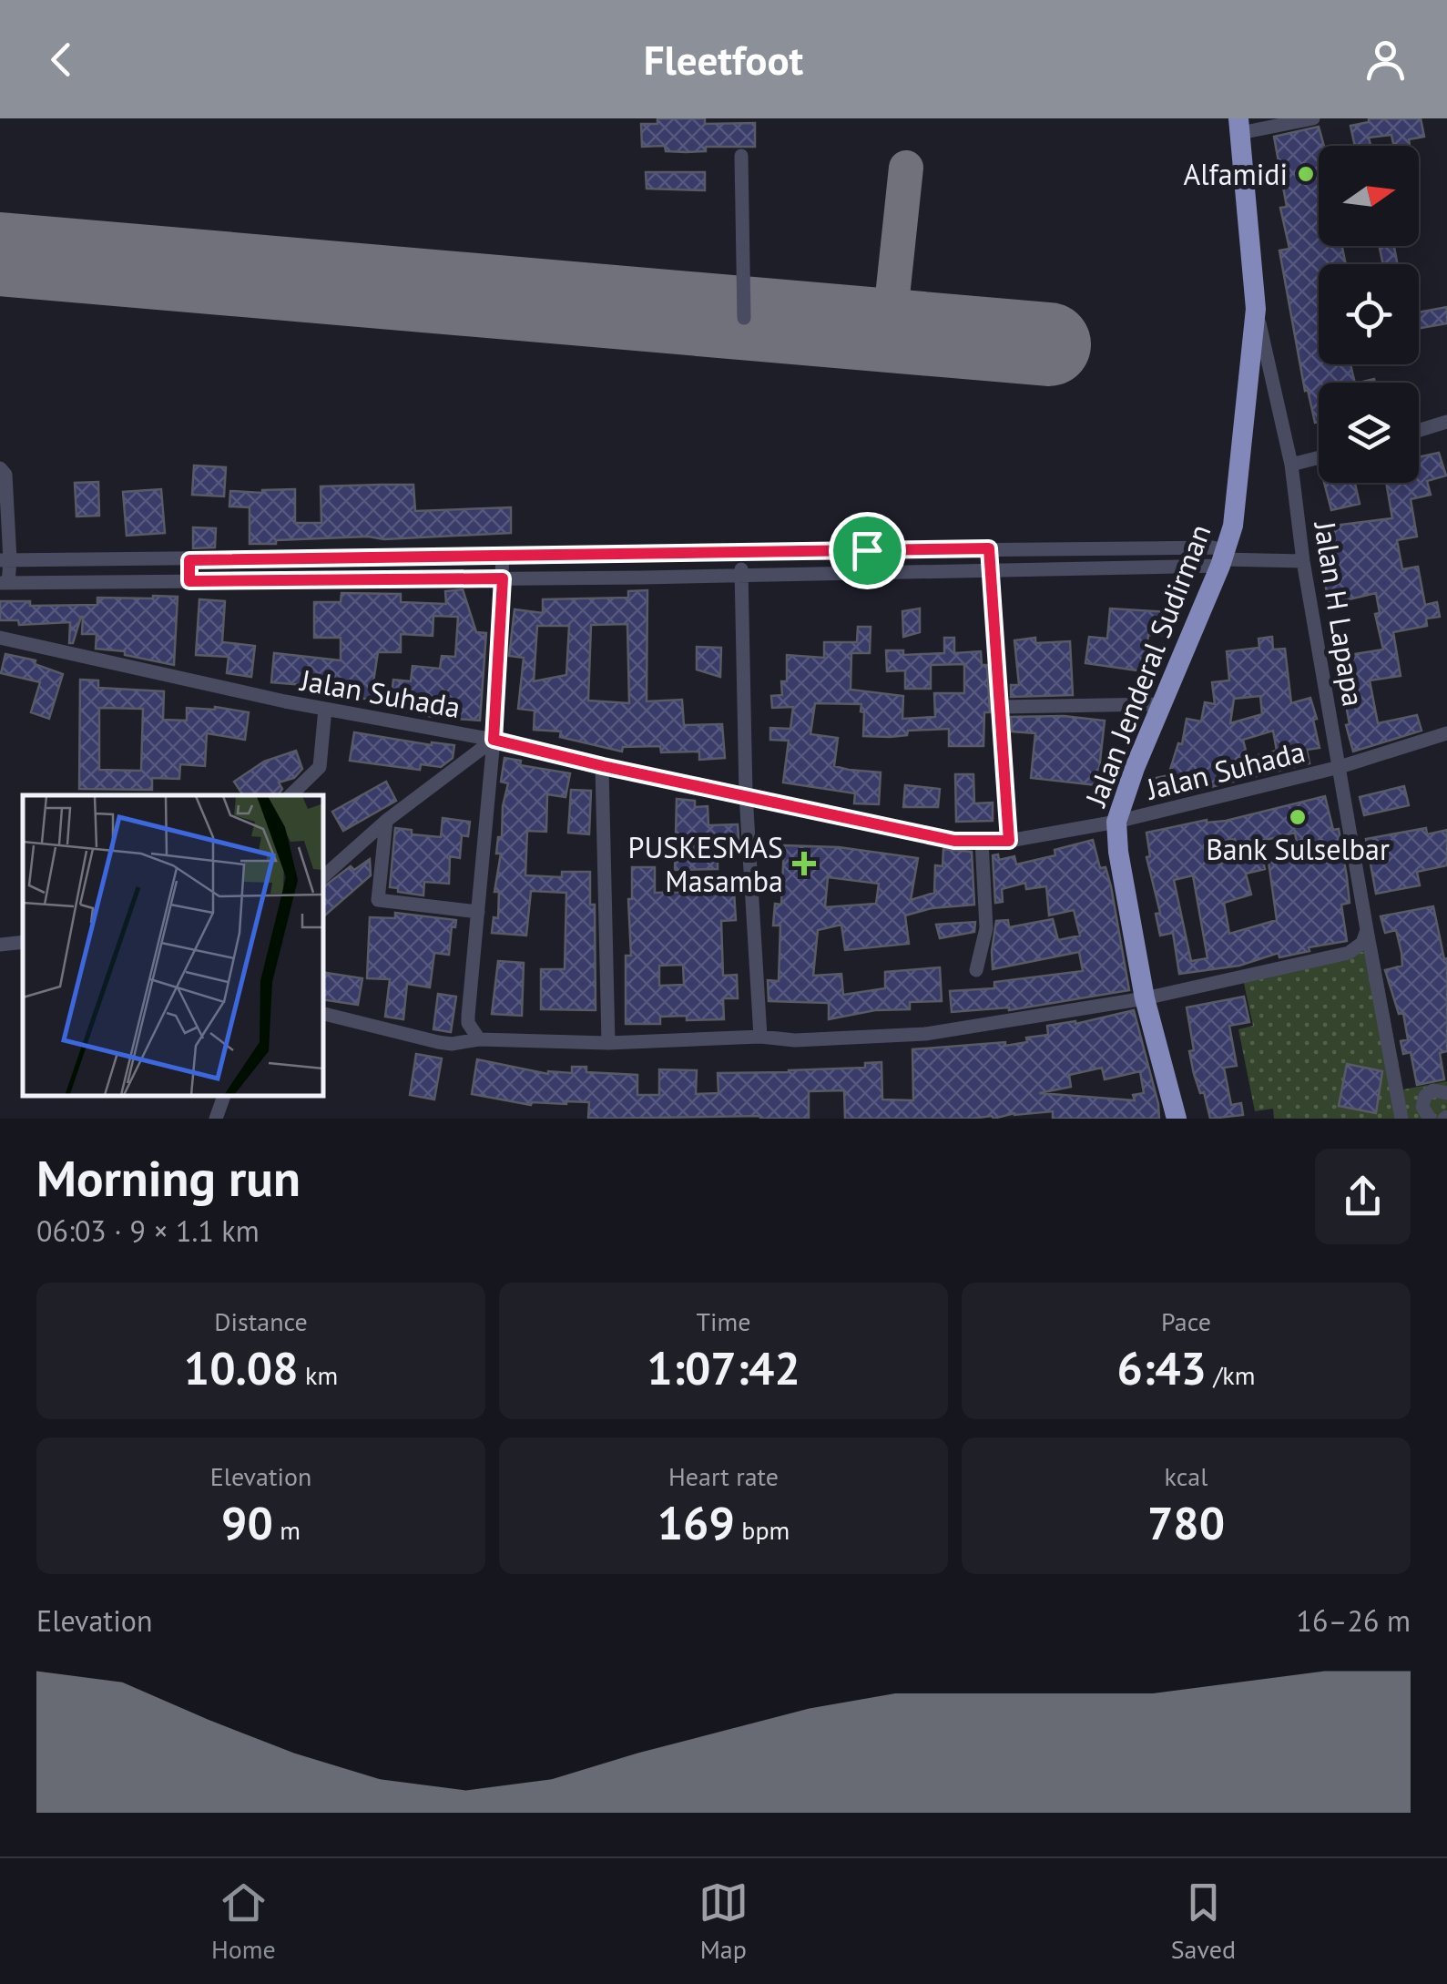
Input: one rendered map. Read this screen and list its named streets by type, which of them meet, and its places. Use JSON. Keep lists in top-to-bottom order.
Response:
{
  "streets": {
    "highway": ["Jalan Jenderal Sudirman"],
    "street": ["Jalan H Lapapa", "Jalan Suhada"]
  },
  "crossings": [
    ["Jalan H Lapapa", "Jalan Jenderal Sudirman"],
    ["Jalan H Lapapa", "Jalan Suhada"],
    ["Jalan Jenderal Sudirman", "Jalan Suhada"]
  ],
  "places": {
    "other": ["Alfamidi", "Bank Sulselbar"],
    "health": ["PUSKESMAS Masamba"]
  },
  "north": "right",
  "page": {
    "header": "Fleetfoot",
    "heading": ["Morning run", "06:03 · 9 × 1.1 km"],
    "stats": [
      ["Distance", "10.08 km"],
      ["Time", "1:07:42"],
      ["Pace", "6:43 /km"],
      ["Elevation", "90 m"],
      ["Heart rate", "169 bpm"],
      ["kcal", "780"]
    ],
    "chart": ["Elevation", "16–26 m"],
    "tabs": ["Home", "Map", "Saved"]
  }
}
